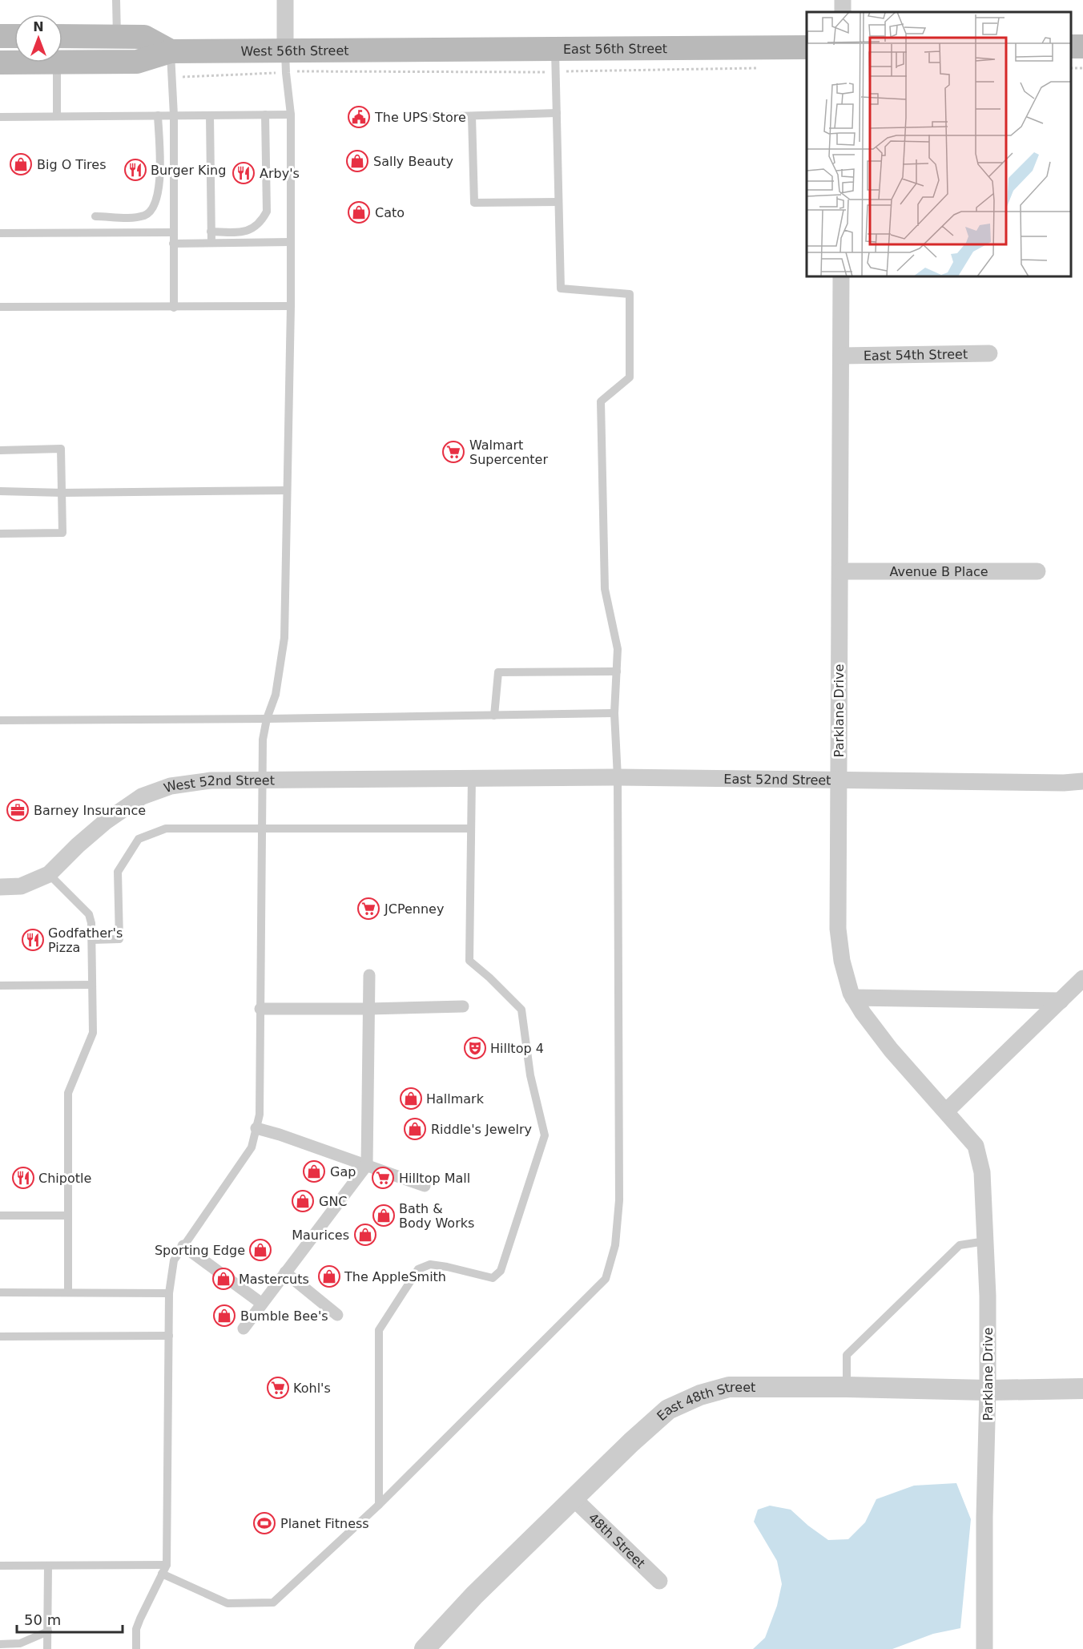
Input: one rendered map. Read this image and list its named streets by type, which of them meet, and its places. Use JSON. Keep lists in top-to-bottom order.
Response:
{
  "streets": {
    "main road": ["East 56th Street", "West 56th Street"],
    "street": [
      "East 54th Street",
      "Avenue B Place",
      "Parklane Drive",
      "East 52nd Street",
      "West 52nd Street",
      "East 48th Street",
      "48th Street"
    ]
  },
  "crossings": [
    ["East 56th Street", "West 56th Street"],
    ["East 54th Street", "Parklane Drive"],
    ["Avenue B Place", "Parklane Drive"],
    ["Parklane Drive", "East 52nd Street"],
    ["Parklane Drive", "East 48th Street"],
    ["East 52nd Street", "West 52nd Street"],
    ["East 48th Street", "48th Street"]
  ],
  "places": {
    "public building": ["The UPS Store"],
    "shop": [
      "Sally Beauty",
      "Big O Tires",
      "Cato",
      "Hallmark",
      "Riddle's Jewelry",
      "Gap",
      "GNC",
      "Bath & Body Works",
      "Maurices",
      "Sporting Edge",
      "The AppleSmith",
      "Mastercuts",
      "Bumble Bee's"
    ],
    "restaurant": [
      "Burger King",
      "Arby's",
      "Godfather's Pizza",
      "Chipotle"
    ],
    "supermarket": [
      "Walmart Supercenter",
      "JCPenney",
      "Hilltop Mall",
      "Kohl's"
    ],
    "office": ["Barney Insurance"],
    "theatre": ["Hilltop 4"],
    "sports": ["Planet Fitness"]
  },
  "scale_bar": "50 m",
  "north": "top"
}
